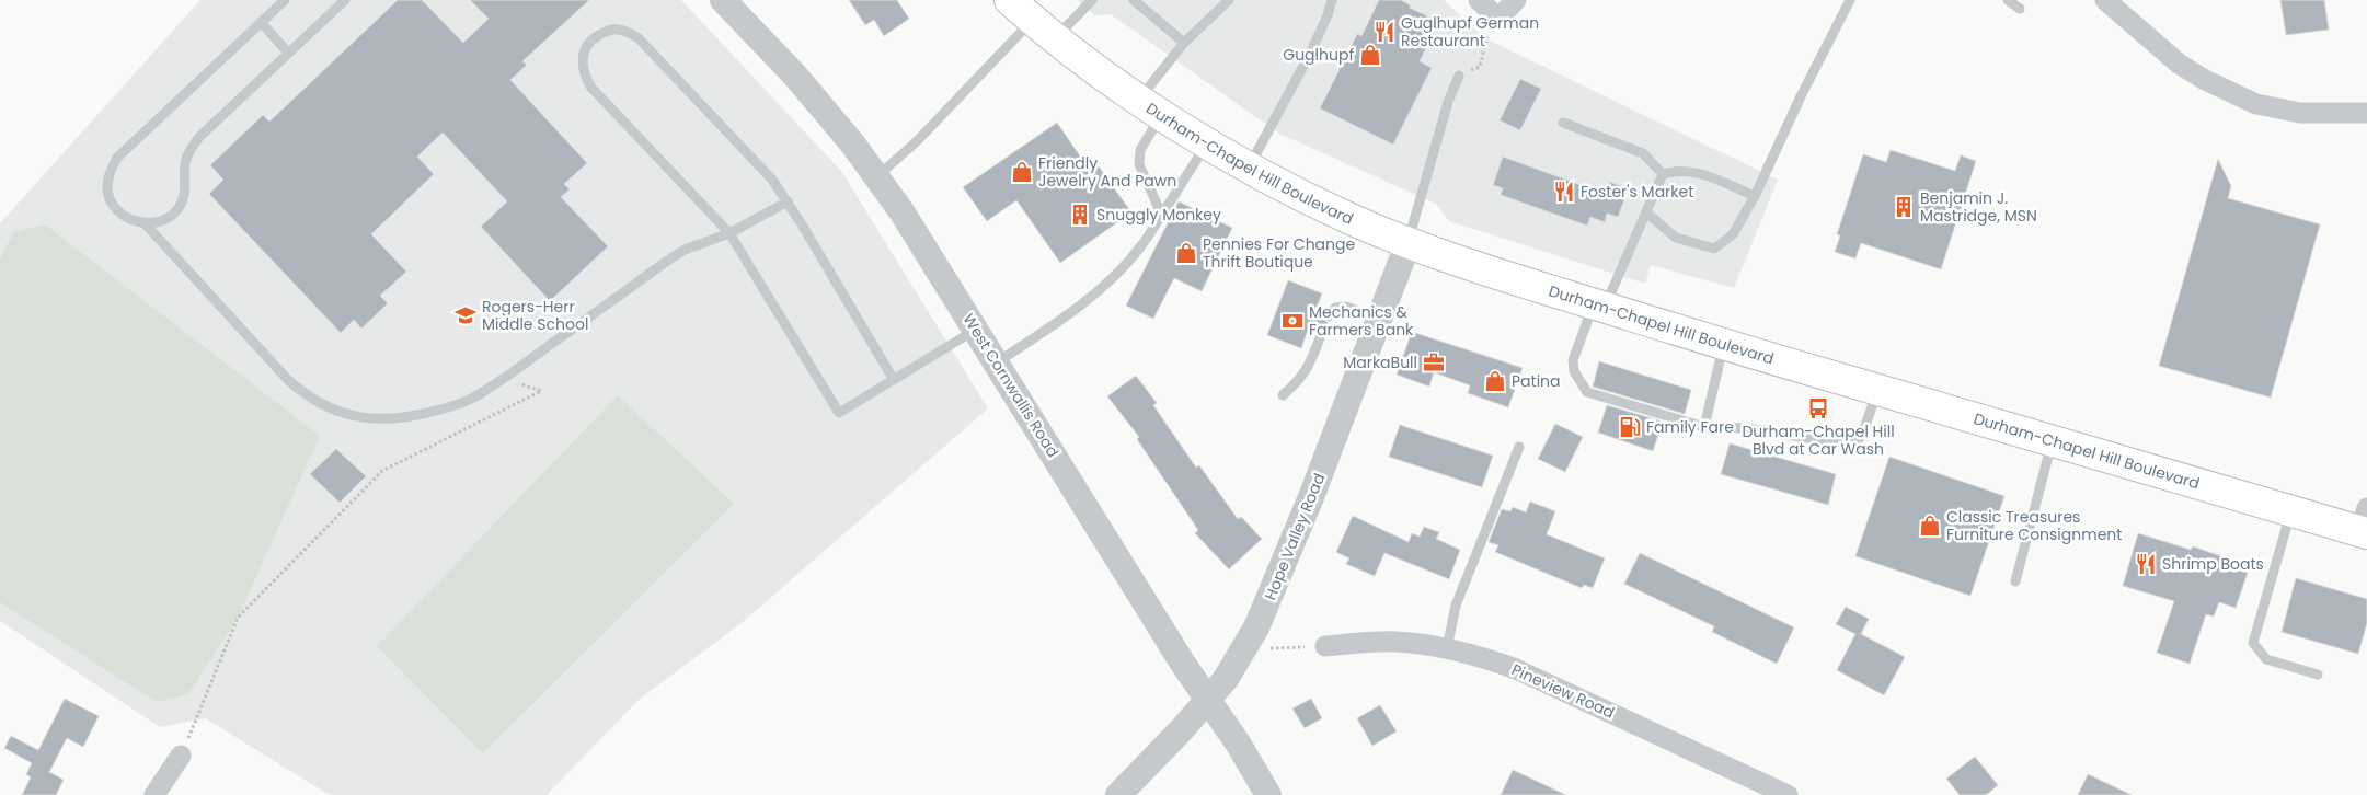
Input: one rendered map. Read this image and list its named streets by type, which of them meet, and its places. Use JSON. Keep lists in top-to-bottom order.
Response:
{
  "streets": {
    "main road": ["Durham-Chapel Hill Boulevard"],
    "street": ["West Cornwallis Road", "Hope Valley Road", "Pineview Road"]
  },
  "crossings": [
    ["Durham-Chapel Hill Boulevard", "Hope Valley Road"],
    ["West Cornwallis Road", "Hope Valley Road"]
  ],
  "places": {
    "restaurant": ["Guglhupf German Restaurant", "Foster's Market", "Shrimp Boats"],
    "shop": [
      "Guglhupf",
      "Friendly Jewelry And Pawn",
      "Pennies For Change Thrift Boutique",
      "Patina",
      "Classic Treasures Furniture Consignment"
    ],
    "building": ["Benjamin J. Mastridge, MSN", "Snuggly Monkey"],
    "school or university": ["Rogers-Herr Middle School"],
    "bank": ["Mechanics & Farmers Bank"],
    "office": ["MarkaBull"],
    "bus stop": ["Durham-Chapel Hill Blvd at Car Wash"],
    "fuel station": ["Family Fare"]
  }
}
